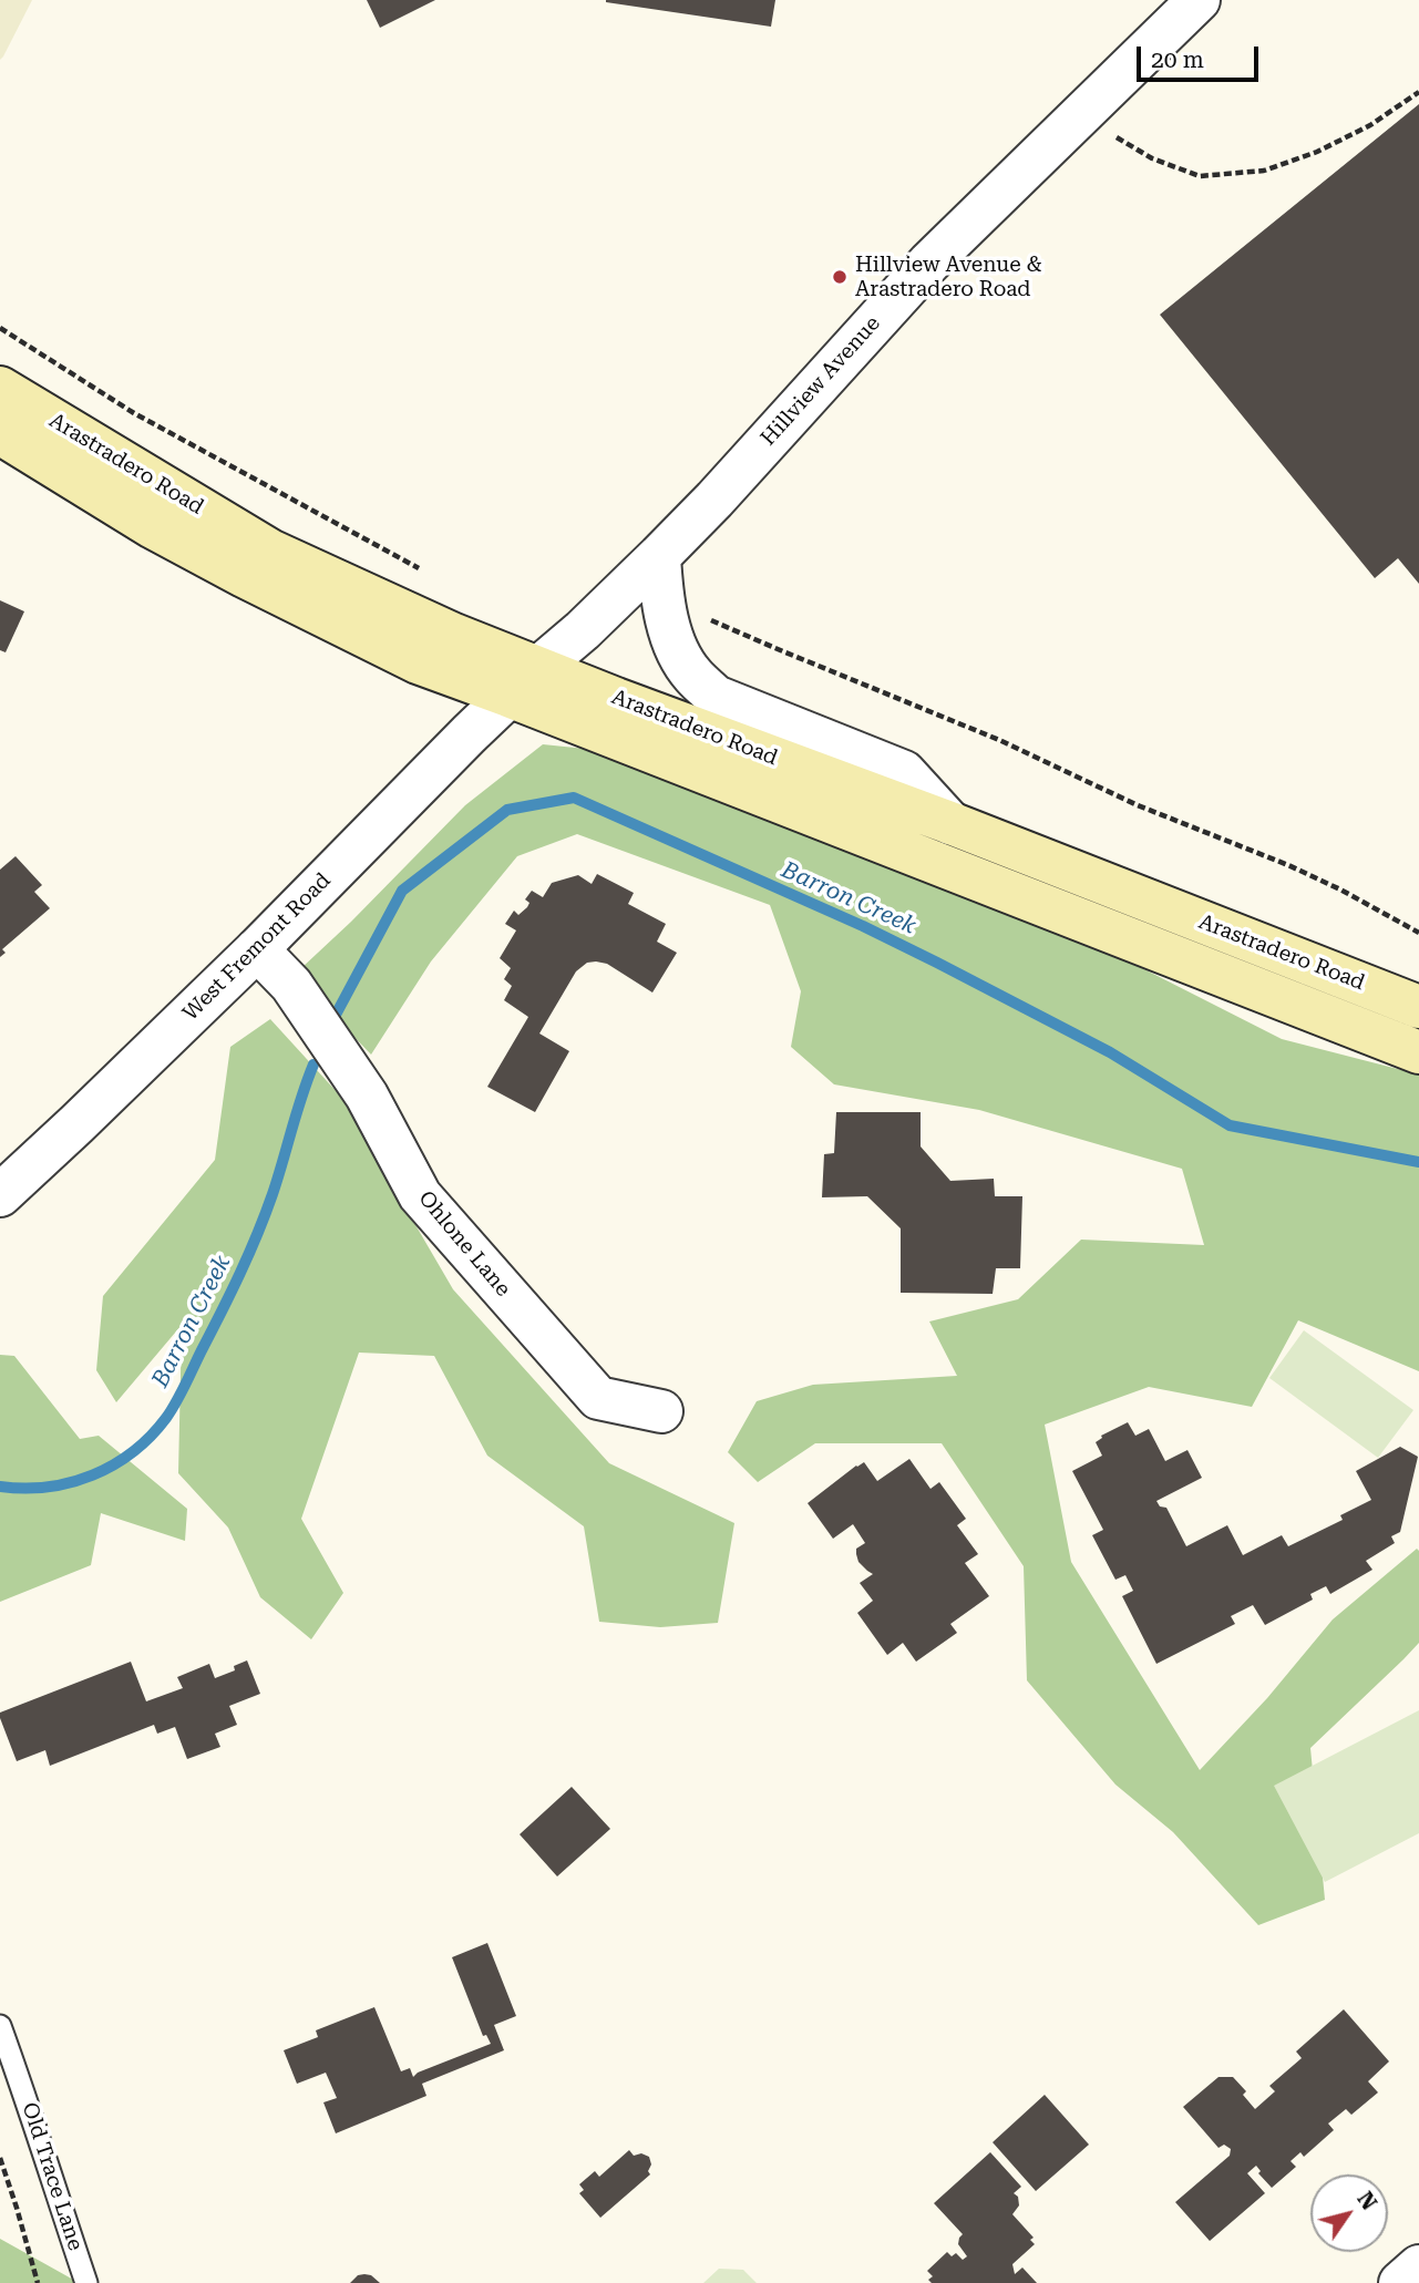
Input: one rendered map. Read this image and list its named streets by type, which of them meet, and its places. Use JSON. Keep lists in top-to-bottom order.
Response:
{
  "streets": {
    "main road": ["Arastradero Road"],
    "street": ["Hillview Avenue", "West Fremont Road", "Ohlone Lane"],
    "lane": ["Old Trace Lane"]
  },
  "crossings": [
    ["Hillview Avenue", "Arastradero Road"],
    ["Hillview Avenue", "West Fremont Road"],
    ["Arastradero Road", "West Fremont Road"],
    ["West Fremont Road", "Ohlone Lane"]
  ],
  "water": ["Barron Creek"],
  "places": ["Hillview Avenue & Arastradero Road"],
  "scale_bar": "20 m",
  "north": "top right"
}
